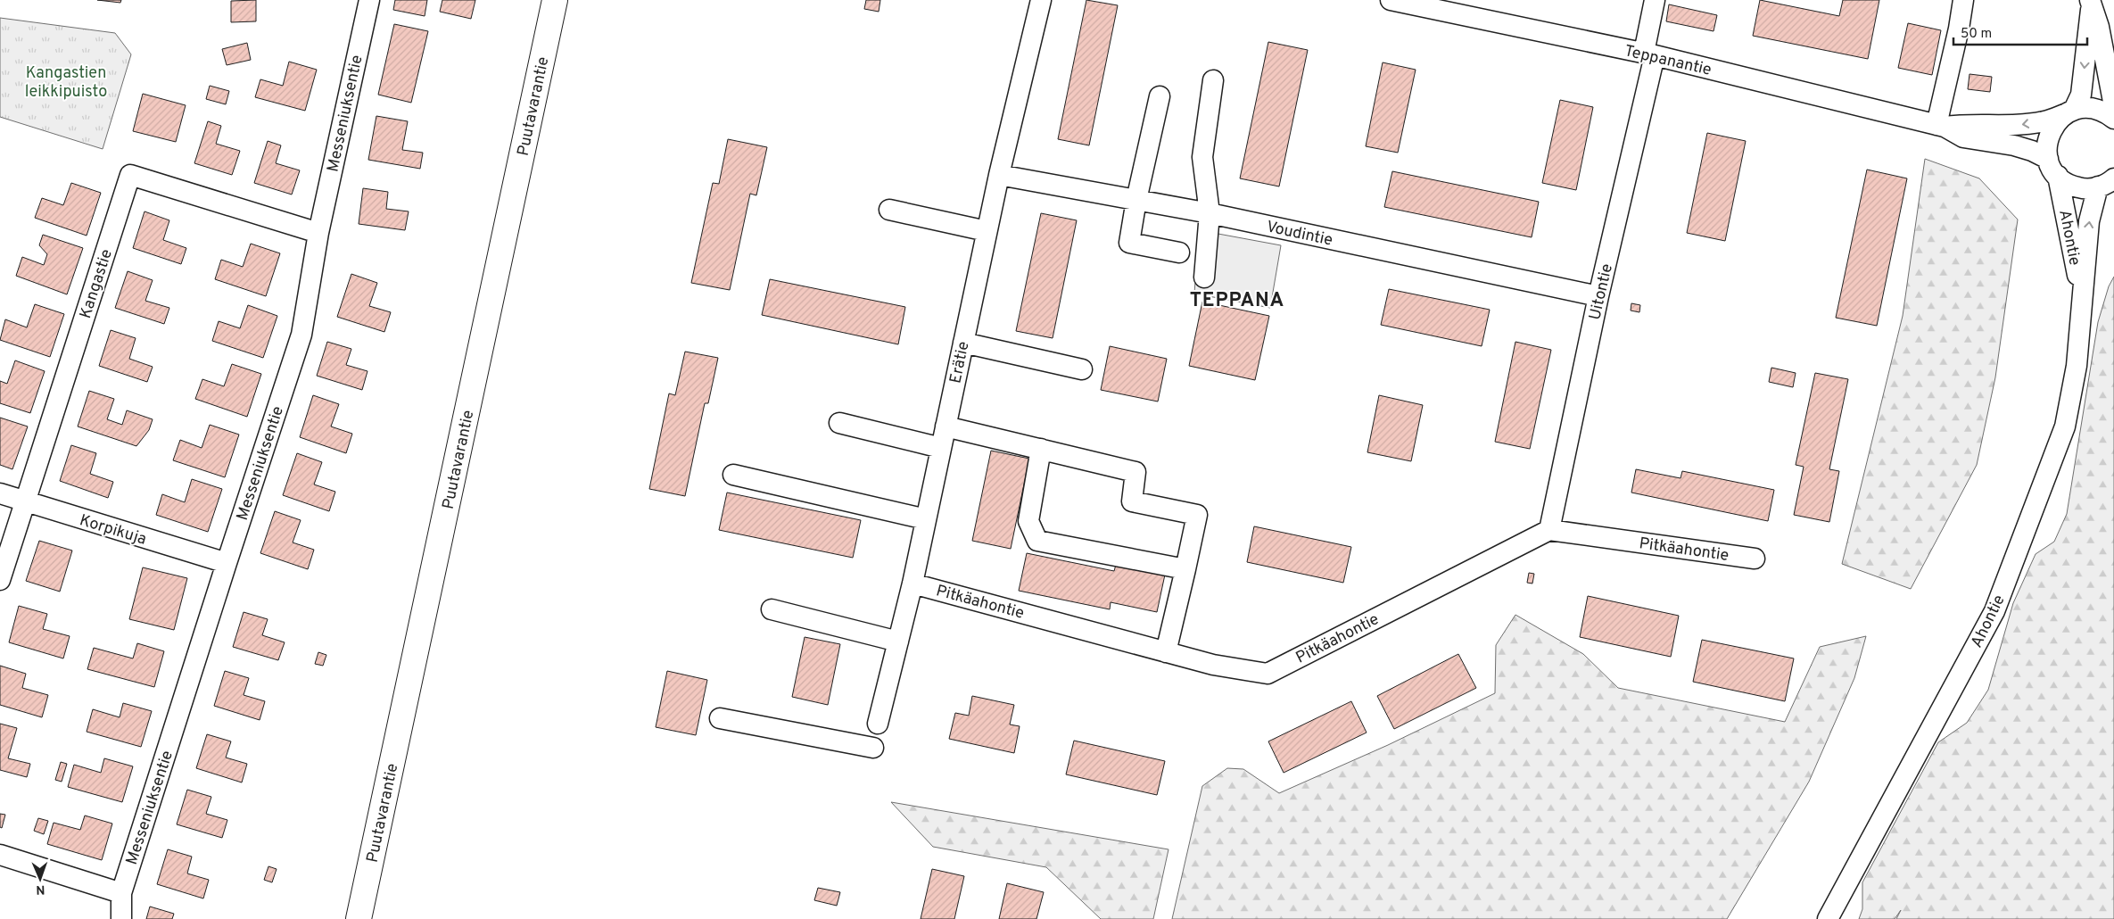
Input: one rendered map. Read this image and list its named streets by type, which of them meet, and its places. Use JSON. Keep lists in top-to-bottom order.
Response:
{
  "streets": {
    "main road": ["Puutavarantie"],
    "street": [
      "Teppanantie",
      "Messeniuksentie",
      "Voudintie",
      "Ahontie",
      "Kangastie",
      "Uitontie",
      "Erätie",
      "Korpikuja",
      "Pitkäahontie"
    ]
  },
  "crossings": [
    ["Teppanantie", "Uitontie"],
    ["Messeniuksentie", "Kangastie"],
    ["Messeniuksentie", "Korpikuja"],
    ["Voudintie", "Uitontie"],
    ["Voudintie", "Erätie"],
    ["Kangastie", "Korpikuja"],
    ["Uitontie", "Pitkäahontie"],
    ["Erätie", "Pitkäahontie"]
  ],
  "districts": ["TEPPANA"],
  "parks": ["Kangastien leikkipuisto"],
  "scale_bar": "50 m",
  "north": "bottom"
}
